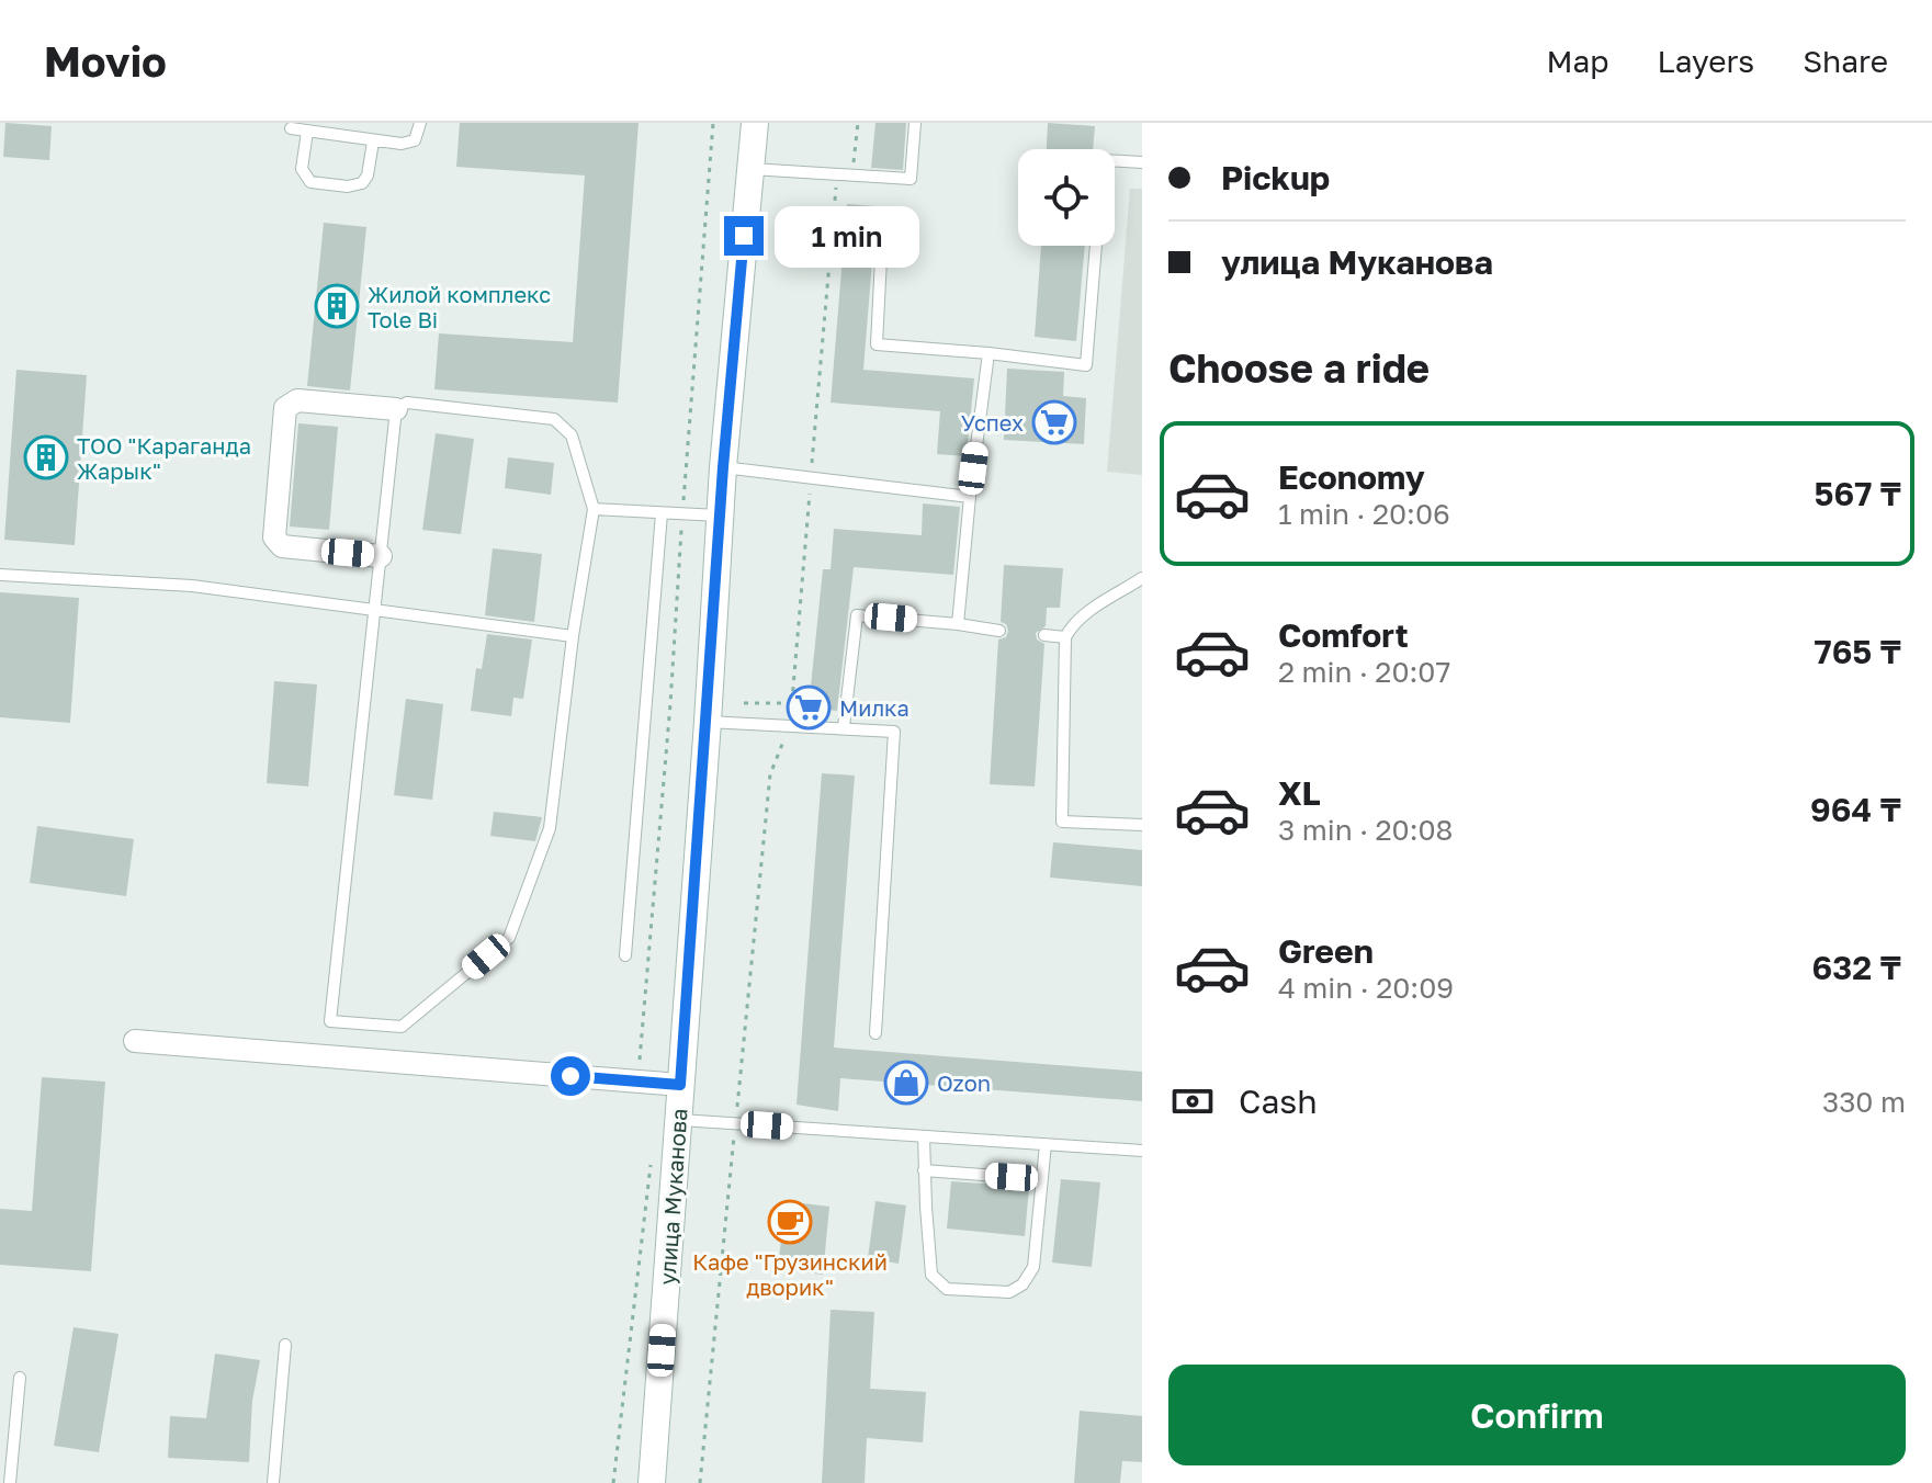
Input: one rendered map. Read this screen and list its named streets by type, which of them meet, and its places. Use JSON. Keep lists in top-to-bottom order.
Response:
{
  "streets": {
    "main road": ["улица Муканова"]
  },
  "places": {
    "building": ["Жилой комплекс Tole Bi", "ТОО \"Караганда Жарык\""],
    "supermarket": ["Успех", "Милка"],
    "shop": ["Ozon"],
    "cafe": ["Кафе \"Грузинский дворик\""]
  },
  "page": {
    "header": "Movio",
    "nav": ["Map", "Layers", "Share"],
    "banner": ["Pickup", "улица Муканова"],
    "bubble": "1 min",
    "heading": "Choose a ride",
    "list": [
      {
        "name": "Economy",
        "note": "1 min · 20:06",
        "value": "567 ₸"
      },
      {
        "name": "Comfort",
        "note": "2 min · 20:07",
        "value": "765 ₸"
      },
      {
        "name": "XL",
        "note": "3 min · 20:08",
        "value": "964 ₸"
      },
      {
        "name": "Green",
        "note": "4 min · 20:09",
        "value": "632 ₸"
      }
    ],
    "pay": ["Cash", "330 m"],
    "buttons": "Confirm"
  }
}
